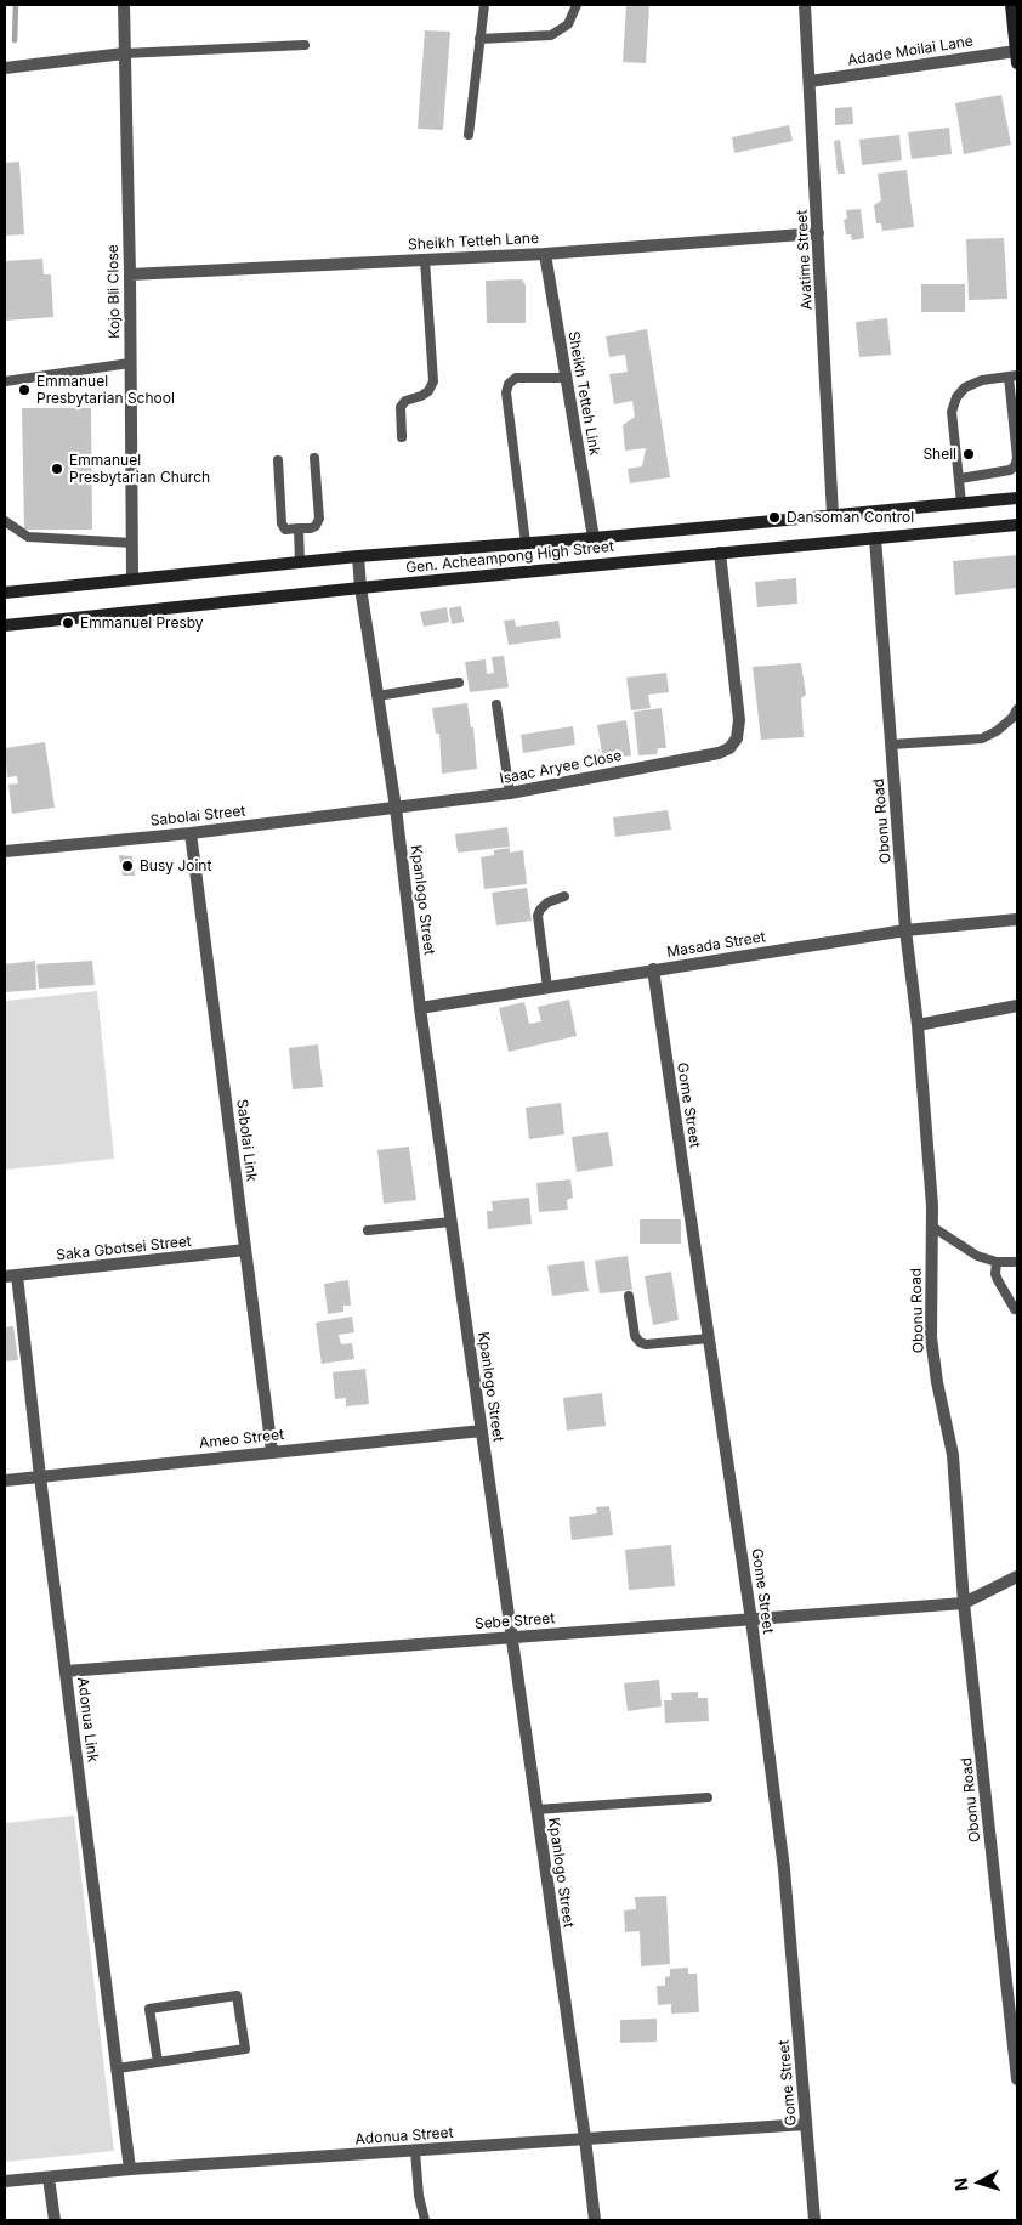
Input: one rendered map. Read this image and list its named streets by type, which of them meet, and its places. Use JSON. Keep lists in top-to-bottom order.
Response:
{
  "streets": {
    "main road": ["Gen. Acheampong High Street"],
    "street": [
      "Adade Moilai Lane",
      "Sheikh Tetteh Lane",
      "Avatime Street",
      "Kojo Bli Close",
      "Sheikh Tetteh Link",
      "Isaac Aryee Close",
      "Sabolai Street",
      "Obonu Road",
      "Kpanlogo Street",
      "Masada Street",
      "Gome Street",
      "Sabolai Link",
      "Saka Gbotsei Street",
      "Ameo Street",
      "Sebe Street",
      "Adonua Link",
      "Adonua Street"
    ]
  },
  "crossings": [
    ["Adade Moilai Lane", "Avatime Street"],
    ["Sheikh Tetteh Lane", "Avatime Street"],
    ["Sheikh Tetteh Lane", "Kojo Bli Close"],
    ["Sheikh Tetteh Lane", "Sheikh Tetteh Link"],
    ["Avatime Street", "Gen. Acheampong High Street"],
    ["Kojo Bli Close", "Gen. Acheampong High Street"],
    ["Sheikh Tetteh Link", "Gen. Acheampong High Street"],
    ["Gen. Acheampong High Street", "Isaac Aryee Close"],
    ["Gen. Acheampong High Street", "Obonu Road"],
    ["Gen. Acheampong High Street", "Kpanlogo Street"],
    ["Isaac Aryee Close", "Sabolai Street"],
    ["Isaac Aryee Close", "Kpanlogo Street"],
    ["Sabolai Street", "Kpanlogo Street"],
    ["Sabolai Street", "Sabolai Link"],
    ["Obonu Road", "Masada Street"],
    ["Obonu Road", "Sebe Street"],
    ["Kpanlogo Street", "Masada Street"],
    ["Kpanlogo Street", "Ameo Street"],
    ["Kpanlogo Street", "Sebe Street"],
    ["Kpanlogo Street", "Adonua Street"],
    ["Masada Street", "Gome Street"],
    ["Gome Street", "Sebe Street"],
    ["Gome Street", "Adonua Street"],
    ["Sabolai Link", "Saka Gbotsei Street"],
    ["Sabolai Link", "Ameo Street"],
    ["Saka Gbotsei Street", "Adonua Link"],
    ["Ameo Street", "Adonua Link"],
    ["Sebe Street", "Adonua Link"],
    ["Adonua Link", "Adonua Street"]
  ],
  "places": [
    "Emmanuel Presbytarian School",
    "Shell",
    "Emmanuel Presbytarian Church",
    "Dansoman Control",
    "Emmanuel Presby",
    "Busy Joint"
  ],
  "north": "left"
}
